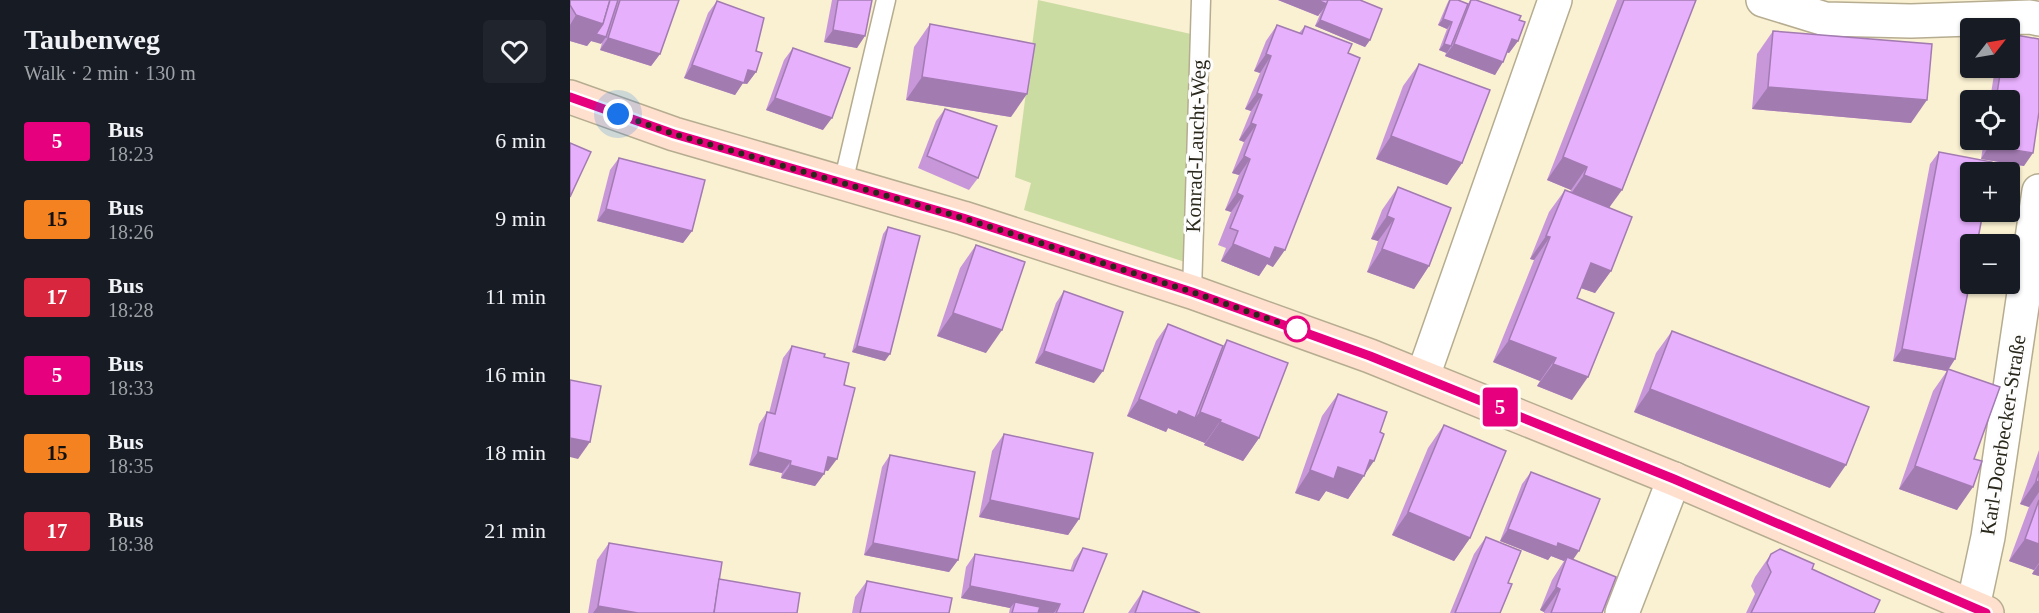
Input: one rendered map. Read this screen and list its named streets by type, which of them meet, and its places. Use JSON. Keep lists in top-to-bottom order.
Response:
{
  "streets": {
    "street": ["Karl-Doerbecker-Straße"],
    "lane": ["Konrad-Laucht-Weg"]
  },
  "lines": ["bus line 5"],
  "north": "top right",
  "page": {
    "heading": ["Taubenweg", "Walk · 2 min · 130 m"],
    "on_map": "5",
    "map_buttons": ["+", "−"],
    "list": [
      {
        "mark": "5",
        "name": "Bus",
        "note": "18:23",
        "value": "6 min"
      },
      {
        "mark": "15",
        "name": "Bus",
        "note": "18:26",
        "value": "9 min"
      },
      {
        "mark": "17",
        "name": "Bus",
        "note": "18:28",
        "value": "11 min"
      },
      {
        "mark": "5",
        "name": "Bus",
        "note": "18:33",
        "value": "16 min"
      },
      {
        "mark": "15",
        "name": "Bus",
        "note": "18:35",
        "value": "18 min"
      },
      {
        "mark": "17",
        "name": "Bus",
        "note": "18:38",
        "value": "21 min"
      }
    ]
  }
}
